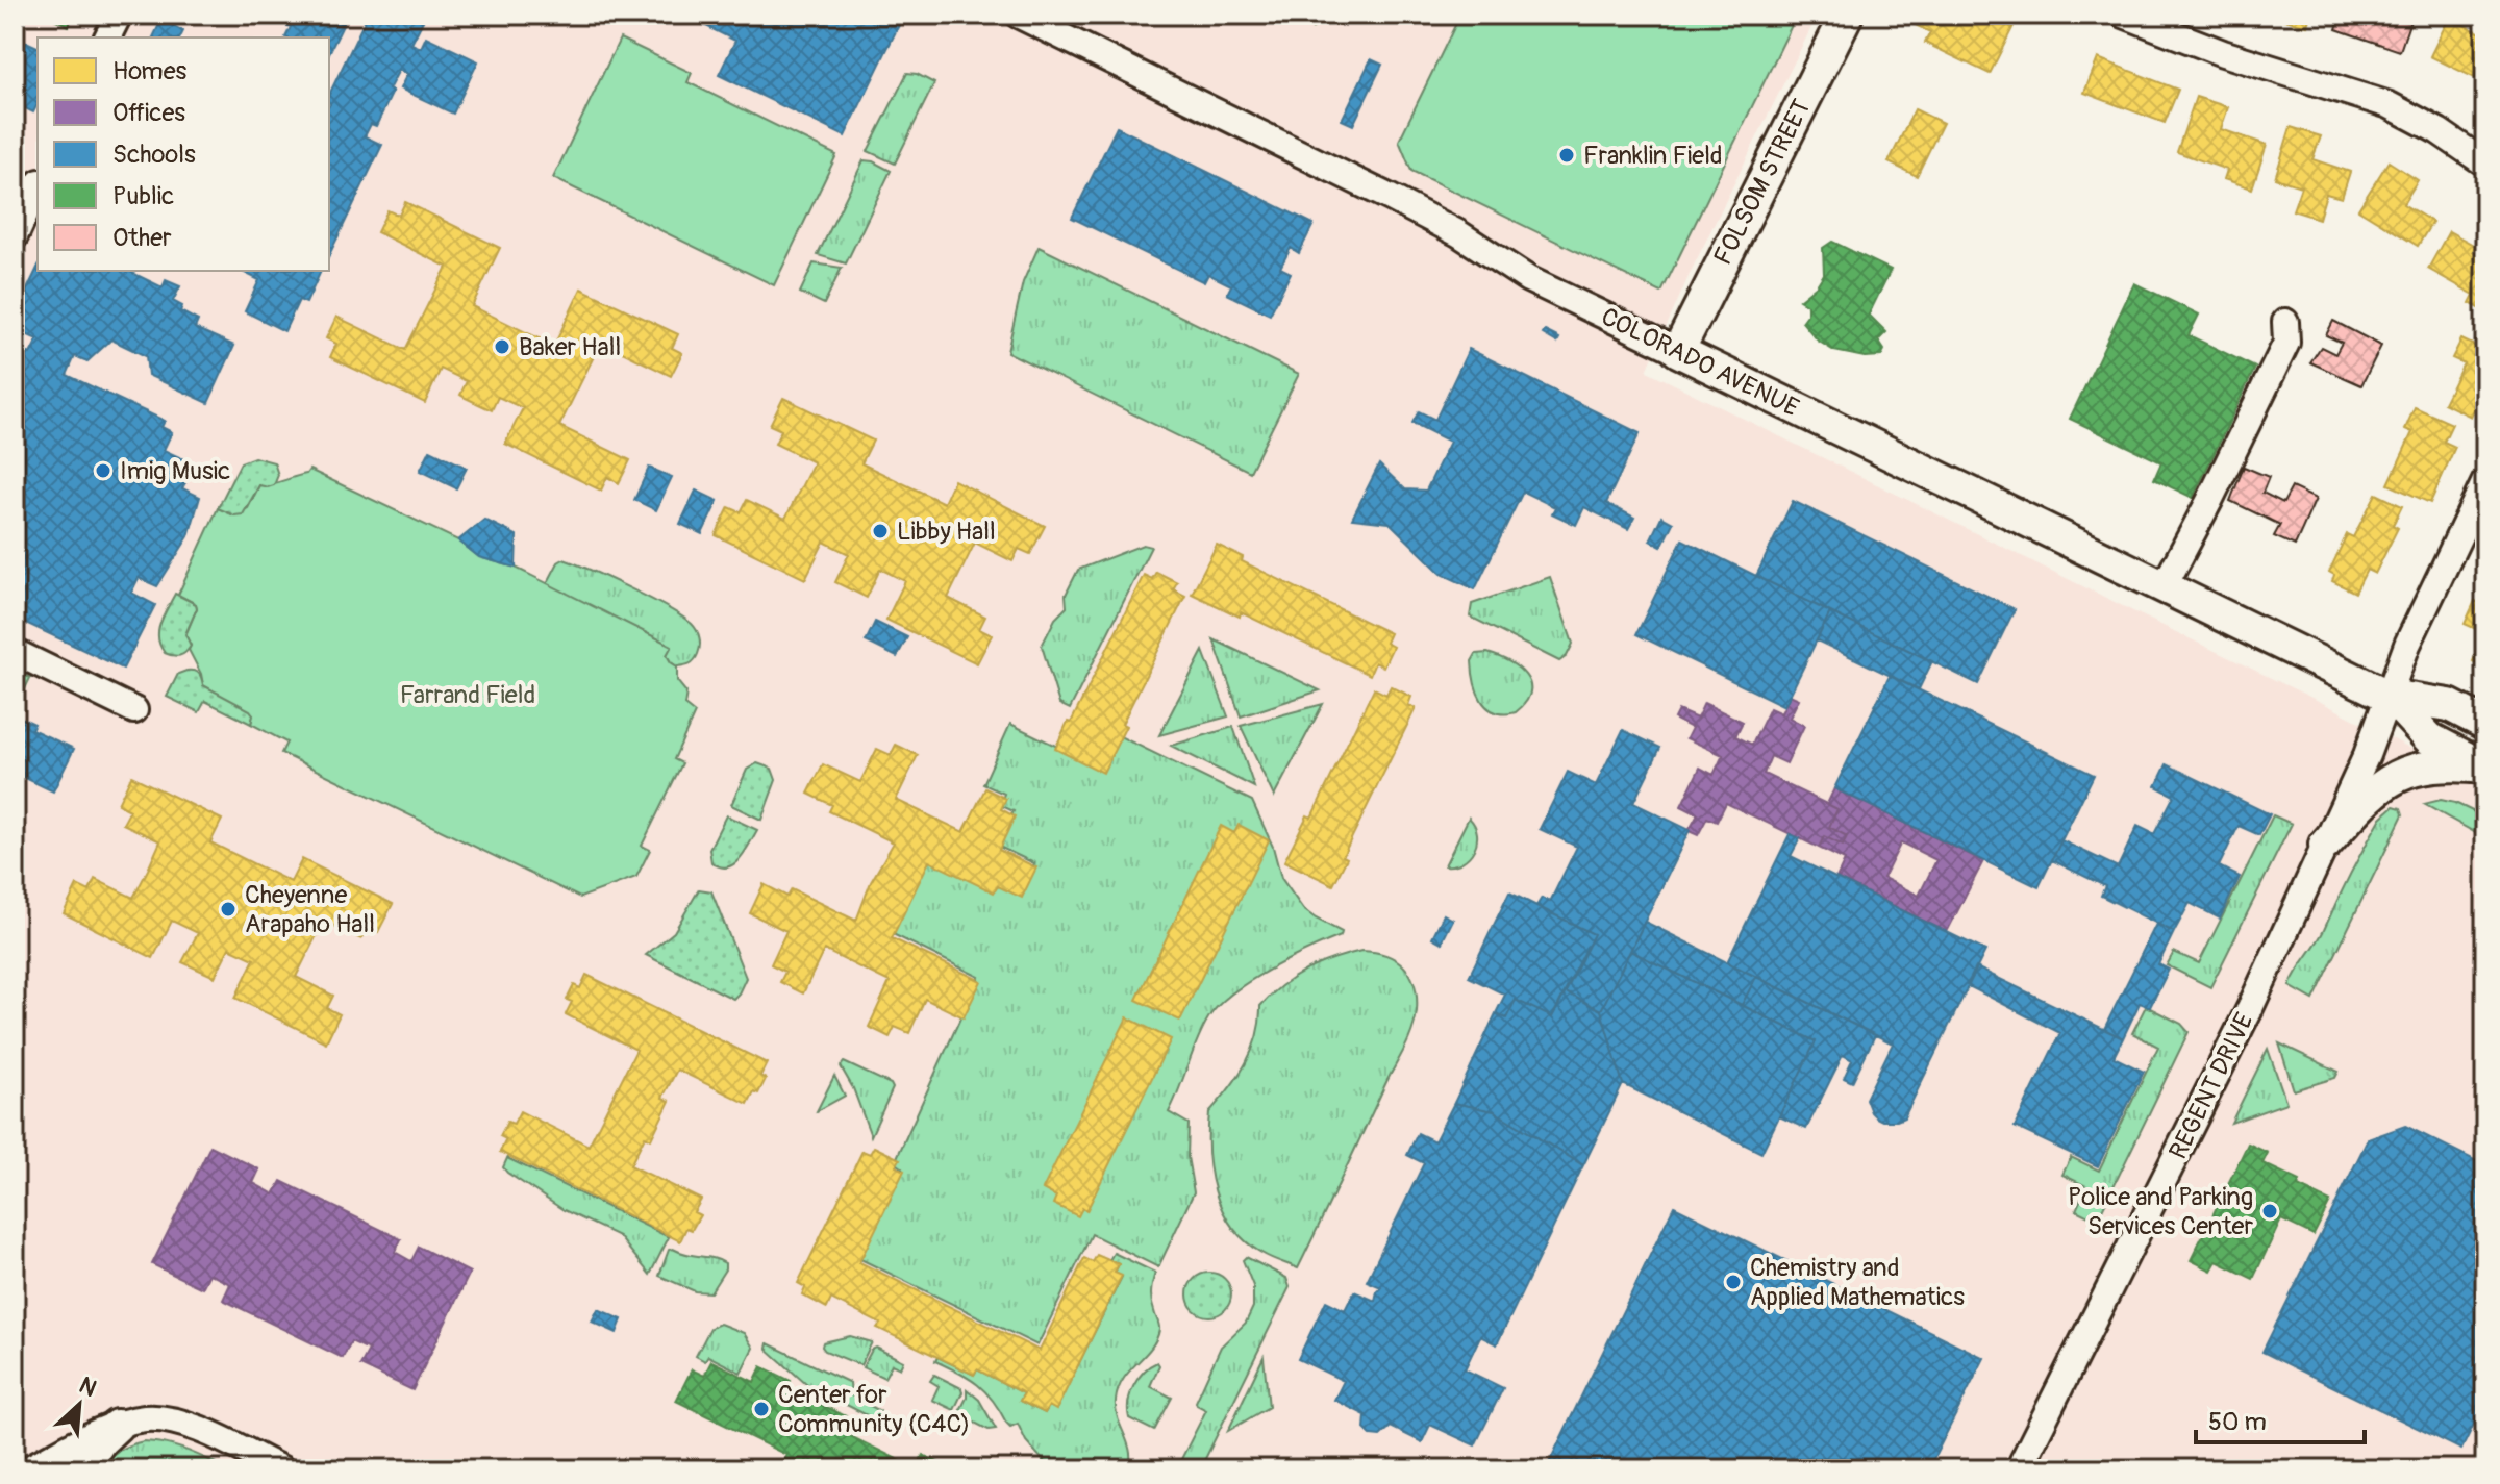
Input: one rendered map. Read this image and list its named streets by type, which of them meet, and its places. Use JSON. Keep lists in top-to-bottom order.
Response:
{
  "streets": {
    "main road": ["FOLSOM STREET", "COLORADO AVENUE"],
    "street": ["REGENT DRIVE"]
  },
  "crossings": [
    ["FOLSOM STREET", "COLORADO AVENUE"],
    ["COLORADO AVENUE", "REGENT DRIVE"]
  ],
  "parks": ["Farrand Field"],
  "places": [
    "Franklin Field",
    "Baker Hall",
    "Imig Music",
    "Libby Hall",
    "Cheyenne Arapaho Hall",
    "Police and Parking Services Center",
    "Chemistry and Applied Mathematics",
    "Center for Community (C4C)"
  ],
  "legend": [
    "Homes",
    "Offices",
    "Schools",
    "Public",
    "Other"
  ],
  "scale_bar": "50 m",
  "north": "top right"
}
